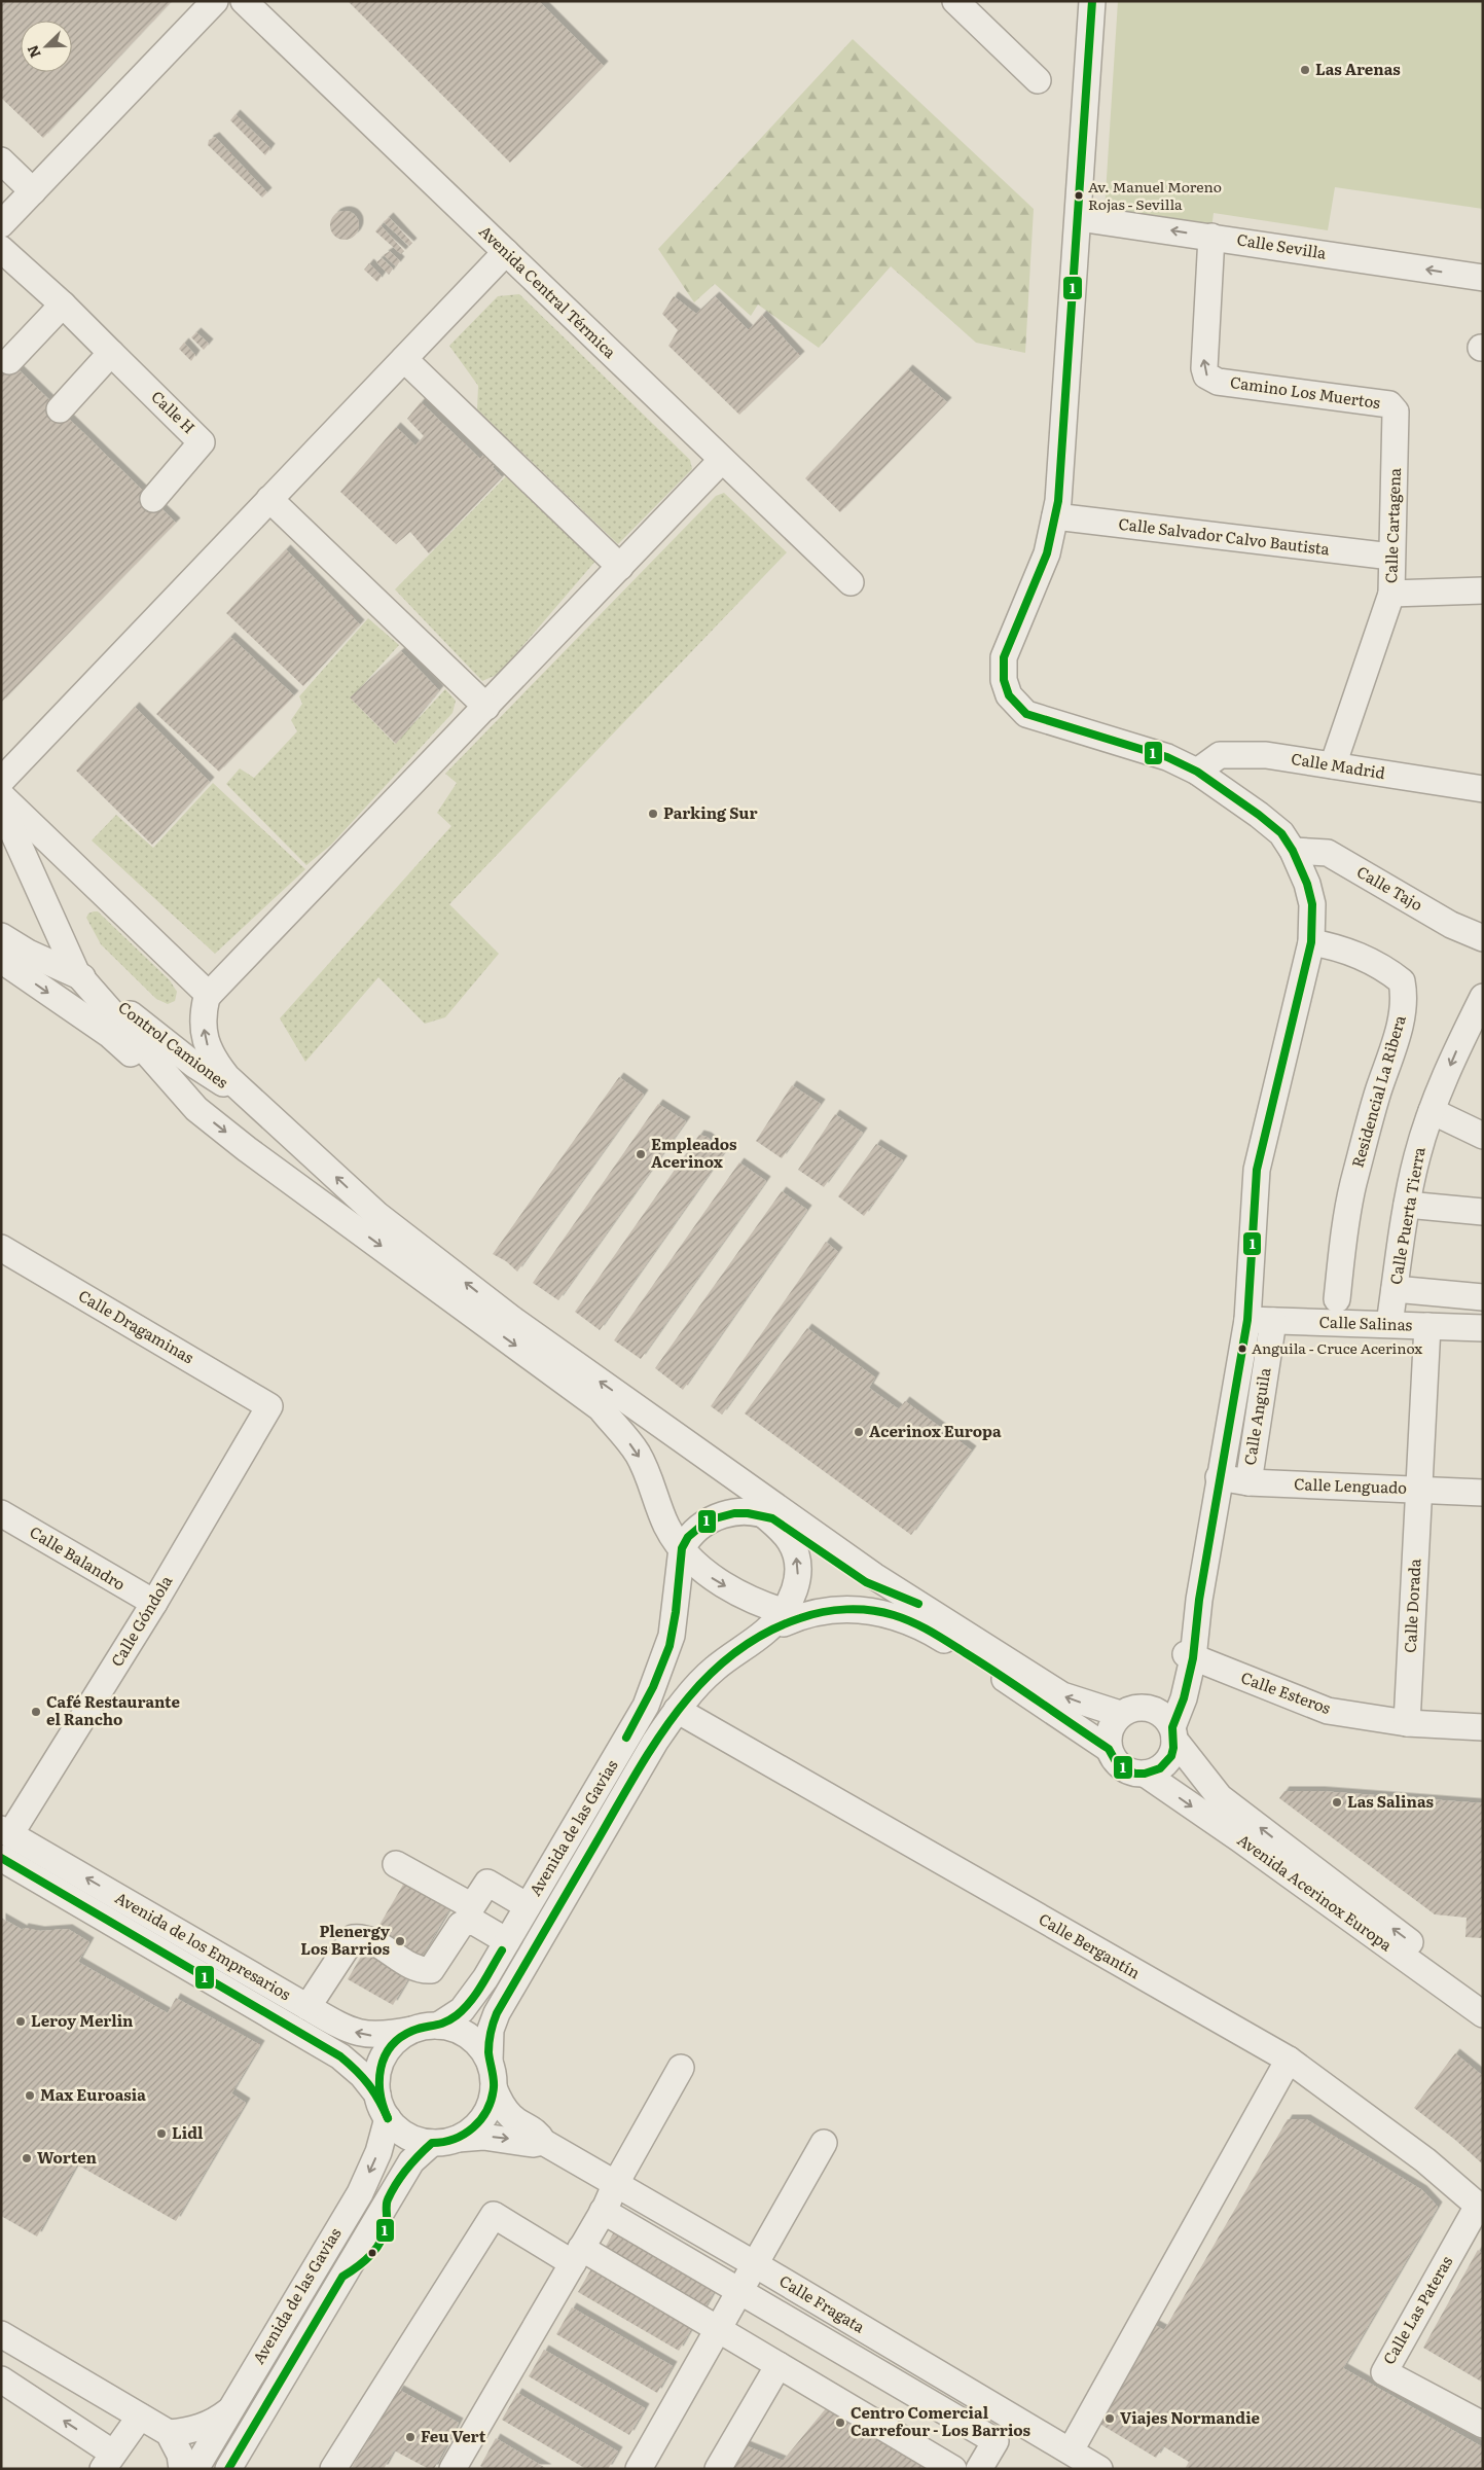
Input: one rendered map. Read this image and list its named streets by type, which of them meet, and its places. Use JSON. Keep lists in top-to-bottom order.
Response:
{
  "streets": {
    "street": [
      "Calle Sevilla",
      "Avenida Central Térmica",
      "Camino Los Muertos",
      "Calle H",
      "Calle Cartagena",
      "Calle Salvador Calvo Bautista",
      "Calle Madrid",
      "Calle Tajo",
      "Control Camiones",
      "Residencial La Ribera",
      "Calle Puerta Tierra",
      "Calle Salinas",
      "Calle Dragaminas",
      "Calle Anguila",
      "Calle Lenguado",
      "Calle Balandro",
      "Calle Dorada",
      "Calle Góndola",
      "Calle Esteros",
      "Avenida de las Gavias",
      "Avenida Acerinox Europa",
      "Avenida de los Empresarios",
      "Calle Bergantín",
      "Calle Fragata",
      "Calle Las Pateras"
    ]
  },
  "crossings": [
    ["Calle Sevilla", "Camino Los Muertos"],
    ["Camino Los Muertos", "Calle Cartagena"],
    ["Calle Cartagena", "Calle Salvador Calvo Bautista"],
    ["Calle Cartagena", "Calle Madrid"],
    ["Calle Salvador Calvo Bautista", "Calle Anguila"],
    ["Calle Madrid", "Calle Anguila"],
    ["Calle Tajo", "Calle Anguila"],
    ["Residencial La Ribera", "Calle Anguila"],
    ["Calle Puerta Tierra", "Calle Salinas"],
    ["Calle Salinas", "Calle Anguila"],
    ["Calle Salinas", "Calle Dorada"],
    ["Calle Dragaminas", "Calle Góndola"],
    ["Calle Anguila", "Calle Lenguado"],
    ["Calle Anguila", "Calle Esteros"],
    ["Calle Anguila", "Avenida Acerinox Europa"],
    ["Calle Lenguado", "Calle Dorada"],
    ["Calle Balandro", "Calle Góndola"],
    ["Calle Dorada", "Calle Esteros"],
    ["Calle Góndola", "Avenida de los Empresarios"],
    ["Avenida de las Gavias", "Avenida de los Empresarios"],
    ["Avenida de las Gavias", "Calle Bergantín"],
    ["Avenida de las Gavias", "Calle Fragata"],
    ["Avenida de los Empresarios", "Calle Fragata"],
    ["Calle Bergantín", "Calle Las Pateras"]
  ],
  "one_way": ["Calle Sevilla"],
  "places": [
    "Las Arenas",
    "Av. Manuel Moreno Rojas - Sevilla",
    "Parking Sur",
    "Empleados Acerinox",
    "Anguila - Cruce Acerinox",
    "Acerinox Europa",
    "Café Restaurante el Rancho",
    "Las Salinas",
    "Plenergy Los Barrios",
    "Leroy Merlin",
    "Max Euroasia",
    "Lidl",
    "Worten",
    "Viajes Normandie",
    "Centro Comercial Carrefour - Los Barrios",
    "Feu Vert"
  ],
  "lines": ["transit line 1"],
  "north": "bottom left"
}
